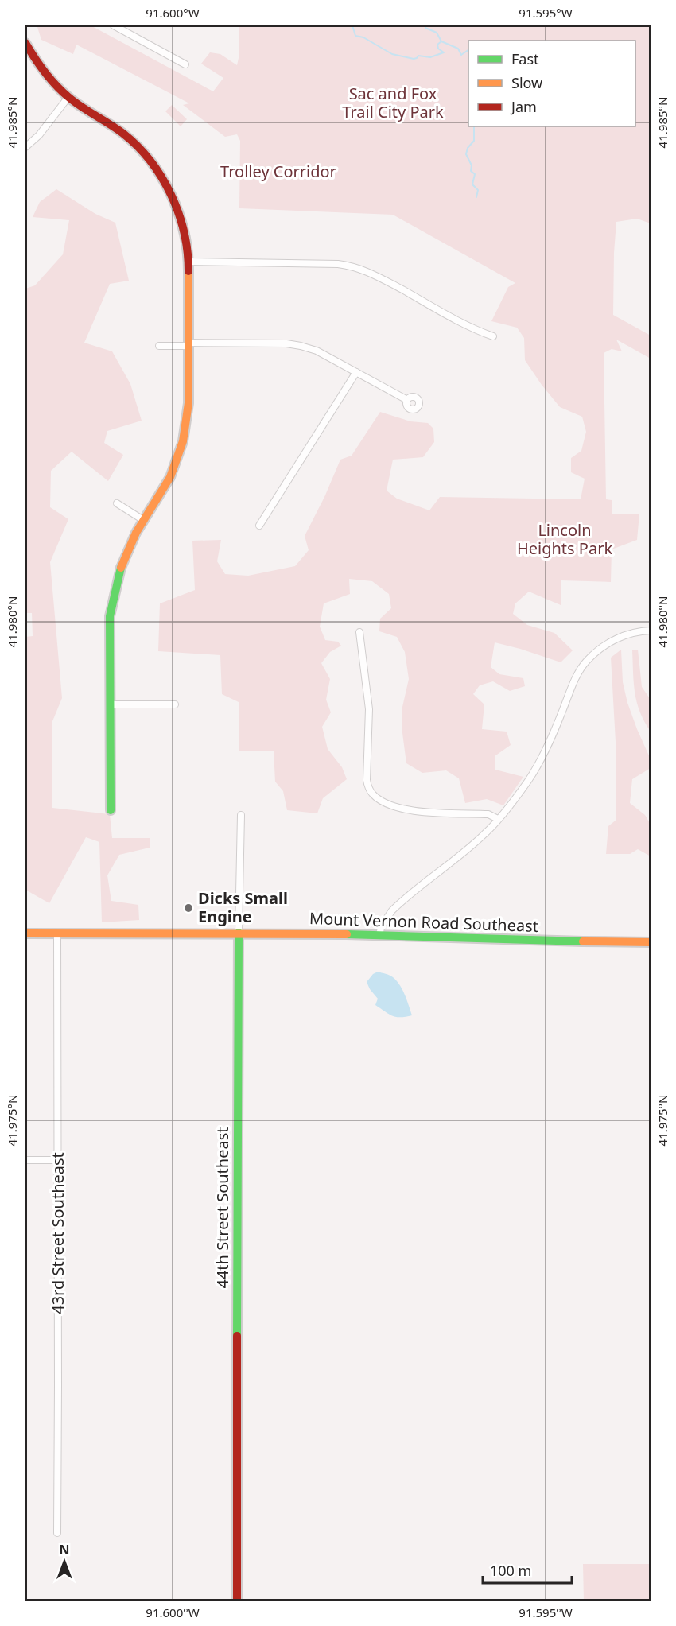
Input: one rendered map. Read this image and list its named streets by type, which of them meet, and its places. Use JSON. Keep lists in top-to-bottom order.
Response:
{
  "streets": {
    "street": ["Mount Vernon Road Southeast", "44th Street Southeast", "43rd Street Southeast"]
  },
  "crossings": [
    ["Mount Vernon Road Southeast", "44th Street Southeast"],
    ["Mount Vernon Road Southeast", "43rd Street Southeast"]
  ],
  "parks": ["Sac and Fox Trail City Park", "Trolley Corridor", "Lincoln Heights Park"],
  "places": ["Dicks Small Engine"],
  "legend": ["Fast", "Slow", "Jam"],
  "scale_bar": "100 m",
  "north": "top",
  "coordinates": [
    "91.600°W",
    "91.595°W",
    "41.985°N",
    "41.980°N",
    "41.975°N"
  ]
}
